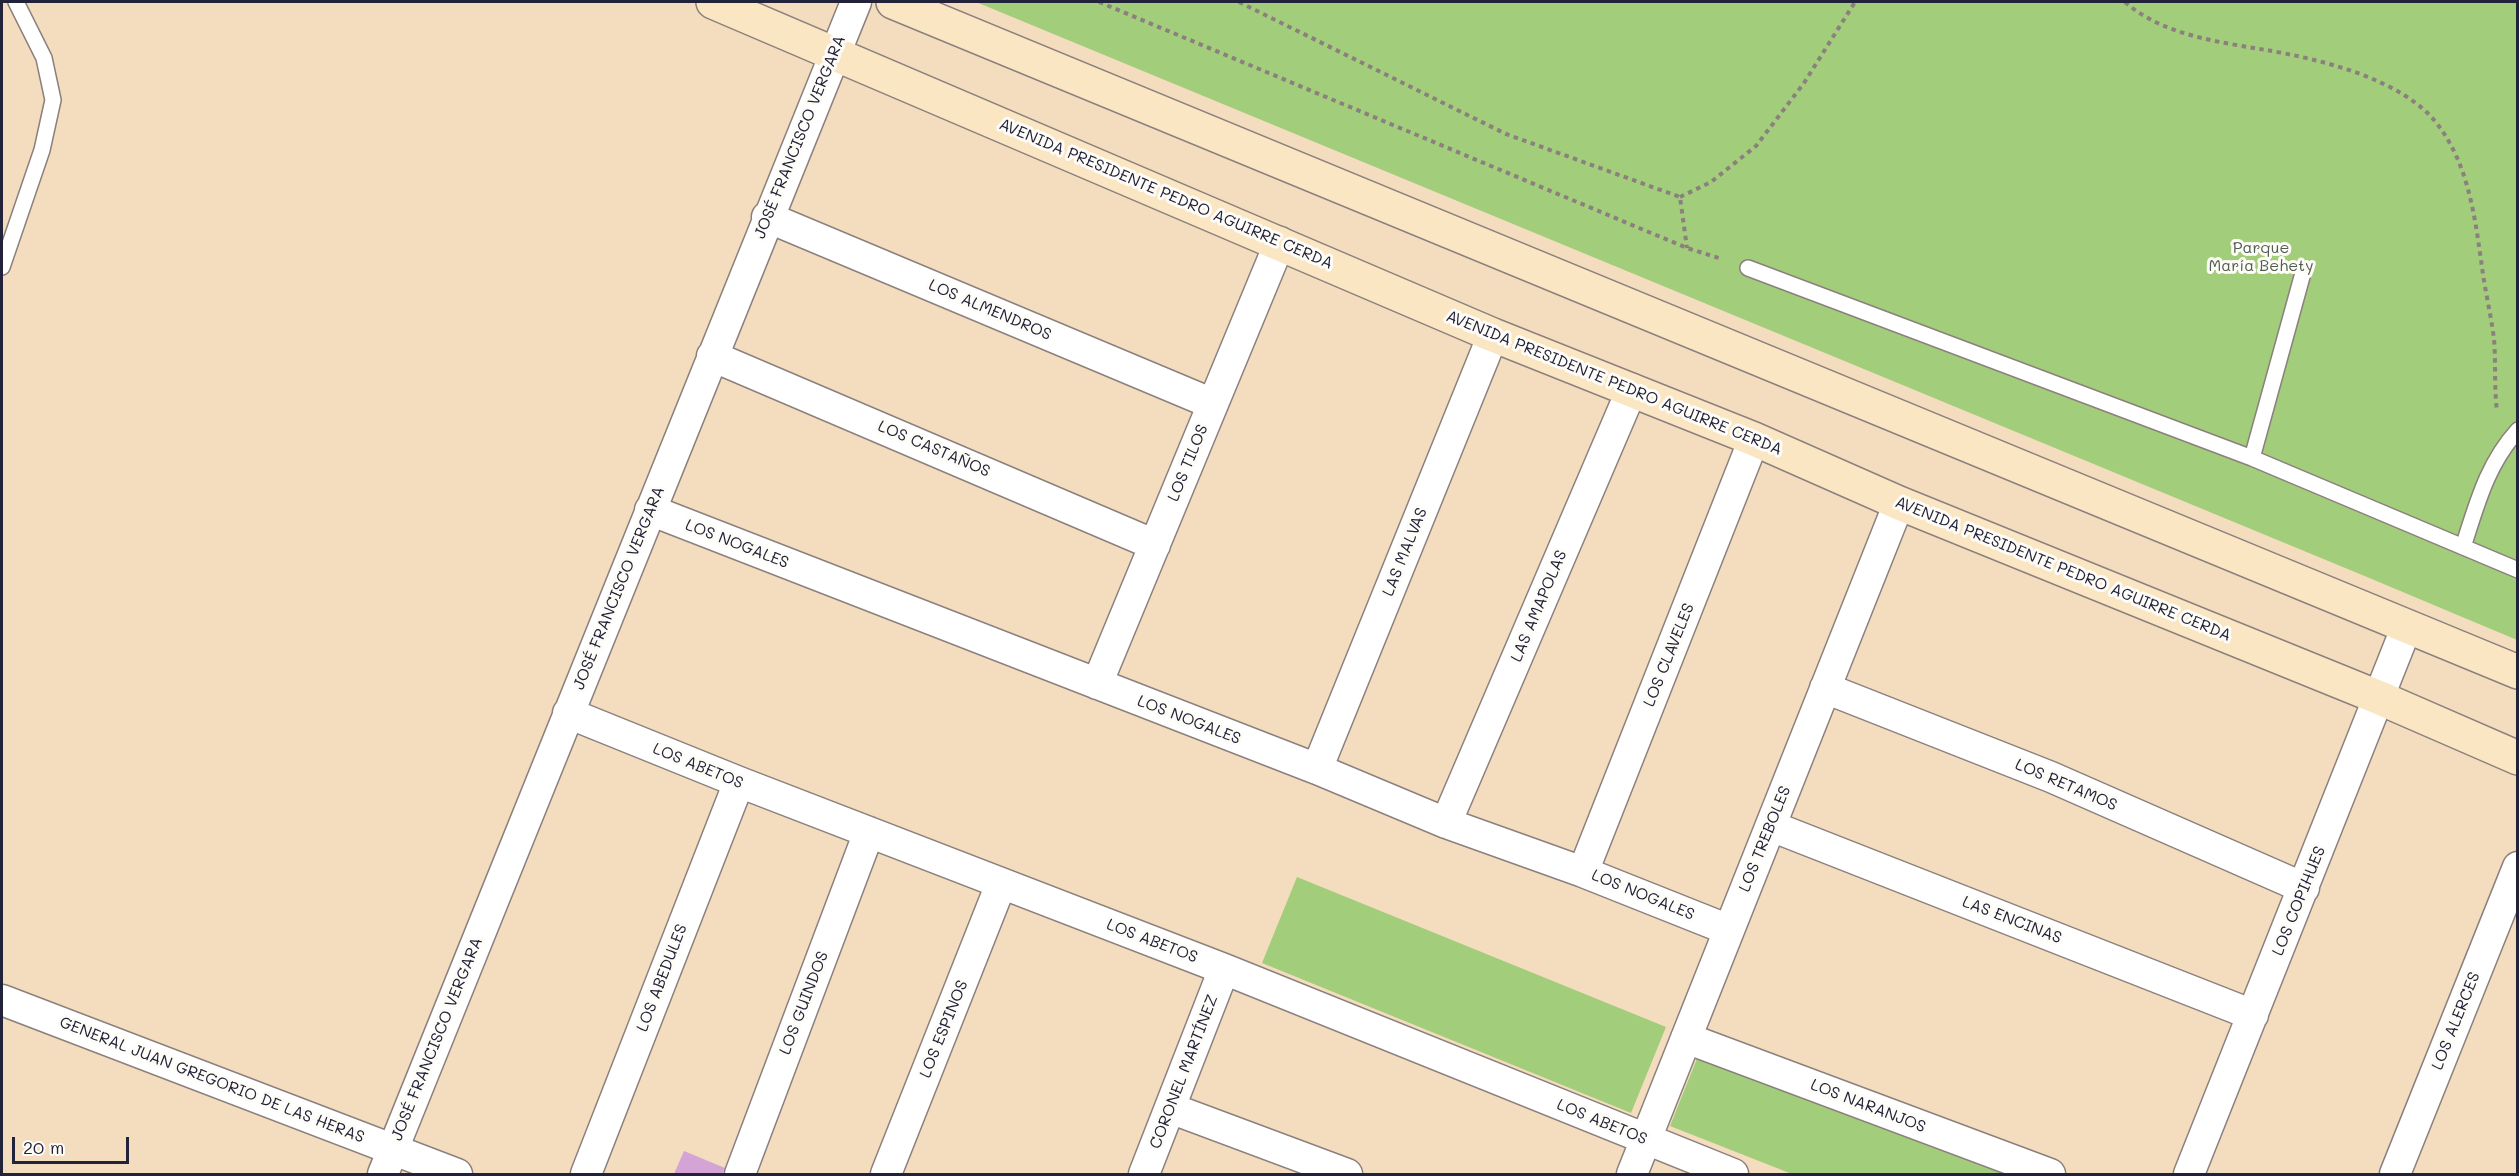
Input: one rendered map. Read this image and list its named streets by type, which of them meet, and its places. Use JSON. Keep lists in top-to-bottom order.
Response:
{
  "streets": {
    "main road": ["AVENIDA PRESIDENTE PEDRO AGUIRRE CERDA"],
    "street": [
      "JOSÉ FRANCISCO VERGARA",
      "LOS ALMENDROS",
      "LOS CASTAÑOS",
      "LOS TILOS",
      "LOS NOGALES",
      "LAS MALVAS",
      "LAS AMAPOLAS",
      "LOS CLAVELES",
      "LOS ABETOS",
      "LOS RETAMOS",
      "LOS TREBOLES",
      "LOS COPIHUES",
      "LAS ENCINAS",
      "LOS ABEDULES",
      "LOS GUINDOS",
      "LOS ALERCES",
      "LOS ESPINOS",
      "CORONEL MARTÍNEZ",
      "GENERAL JUAN GREGORIO DE LAS HERAS",
      "LOS NARANJOS"
    ]
  },
  "crossings": [
    ["JOSÉ FRANCISCO VERGARA", "AVENIDA PRESIDENTE PEDRO AGUIRRE CERDA"],
    ["JOSÉ FRANCISCO VERGARA", "LOS ALMENDROS"],
    ["JOSÉ FRANCISCO VERGARA", "LOS CASTAÑOS"],
    ["JOSÉ FRANCISCO VERGARA", "LOS NOGALES"],
    ["JOSÉ FRANCISCO VERGARA", "LOS ABETOS"],
    ["JOSÉ FRANCISCO VERGARA", "GENERAL JUAN GREGORIO DE LAS HERAS"],
    ["AVENIDA PRESIDENTE PEDRO AGUIRRE CERDA", "LOS TILOS"],
    ["AVENIDA PRESIDENTE PEDRO AGUIRRE CERDA", "LAS MALVAS"],
    ["AVENIDA PRESIDENTE PEDRO AGUIRRE CERDA", "LAS AMAPOLAS"],
    ["AVENIDA PRESIDENTE PEDRO AGUIRRE CERDA", "LOS CLAVELES"],
    ["AVENIDA PRESIDENTE PEDRO AGUIRRE CERDA", "LOS TREBOLES"],
    ["AVENIDA PRESIDENTE PEDRO AGUIRRE CERDA", "LOS COPIHUES"],
    ["LOS ALMENDROS", "LOS TILOS"],
    ["LOS CASTAÑOS", "LOS TILOS"],
    ["LOS TILOS", "LOS NOGALES"],
    ["LOS NOGALES", "LAS MALVAS"],
    ["LOS NOGALES", "LAS AMAPOLAS"],
    ["LOS NOGALES", "LOS CLAVELES"],
    ["LOS NOGALES", "LOS TREBOLES"],
    ["LOS ABETOS", "LOS TREBOLES"],
    ["LOS ABETOS", "LOS ABEDULES"],
    ["LOS ABETOS", "LOS GUINDOS"],
    ["LOS ABETOS", "LOS ESPINOS"],
    ["LOS ABETOS", "CORONEL MARTÍNEZ"],
    ["LOS RETAMOS", "LOS TREBOLES"],
    ["LOS RETAMOS", "LOS COPIHUES"],
    ["LOS TREBOLES", "LAS ENCINAS"],
    ["LOS TREBOLES", "LOS NARANJOS"],
    ["LOS COPIHUES", "LAS ENCINAS"]
  ],
  "parks": ["Parque María Behety"],
  "scale_bar": "20 m"
}
